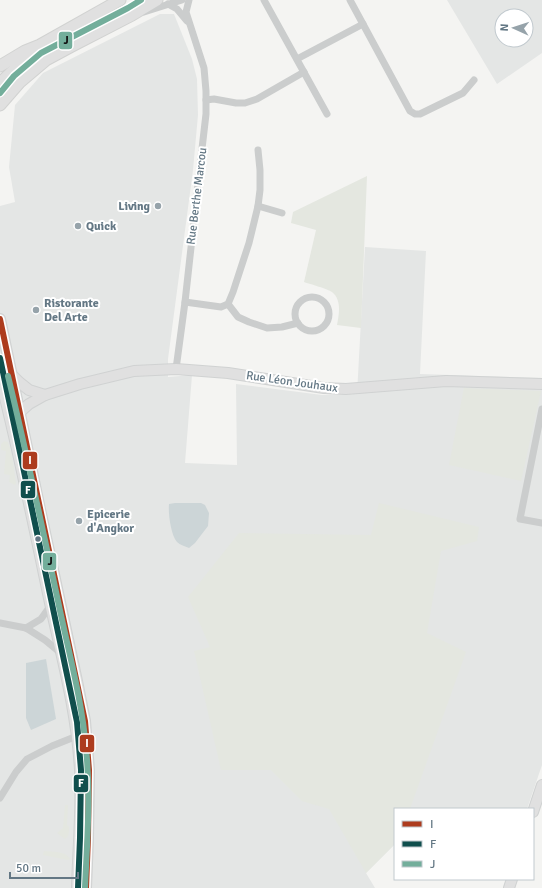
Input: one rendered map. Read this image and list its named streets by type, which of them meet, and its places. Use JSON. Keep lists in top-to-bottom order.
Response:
{
  "streets": {
    "main road": ["Rue Léon Jouhaux"],
    "street": ["Rue Berthe Marcou"]
  },
  "crossings": [
    ["Rue Berthe Marcou", "Rue Léon Jouhaux"]
  ],
  "places": [
    "Living",
    "Quick",
    "Ristorante Del Arte",
    "Epicerie d'Angkor"
  ],
  "lines": ["transit line J", "transit line I", "transit line F"],
  "legend": ["I", "F", "J"],
  "scale_bar": "50 m",
  "north": "left"
}
